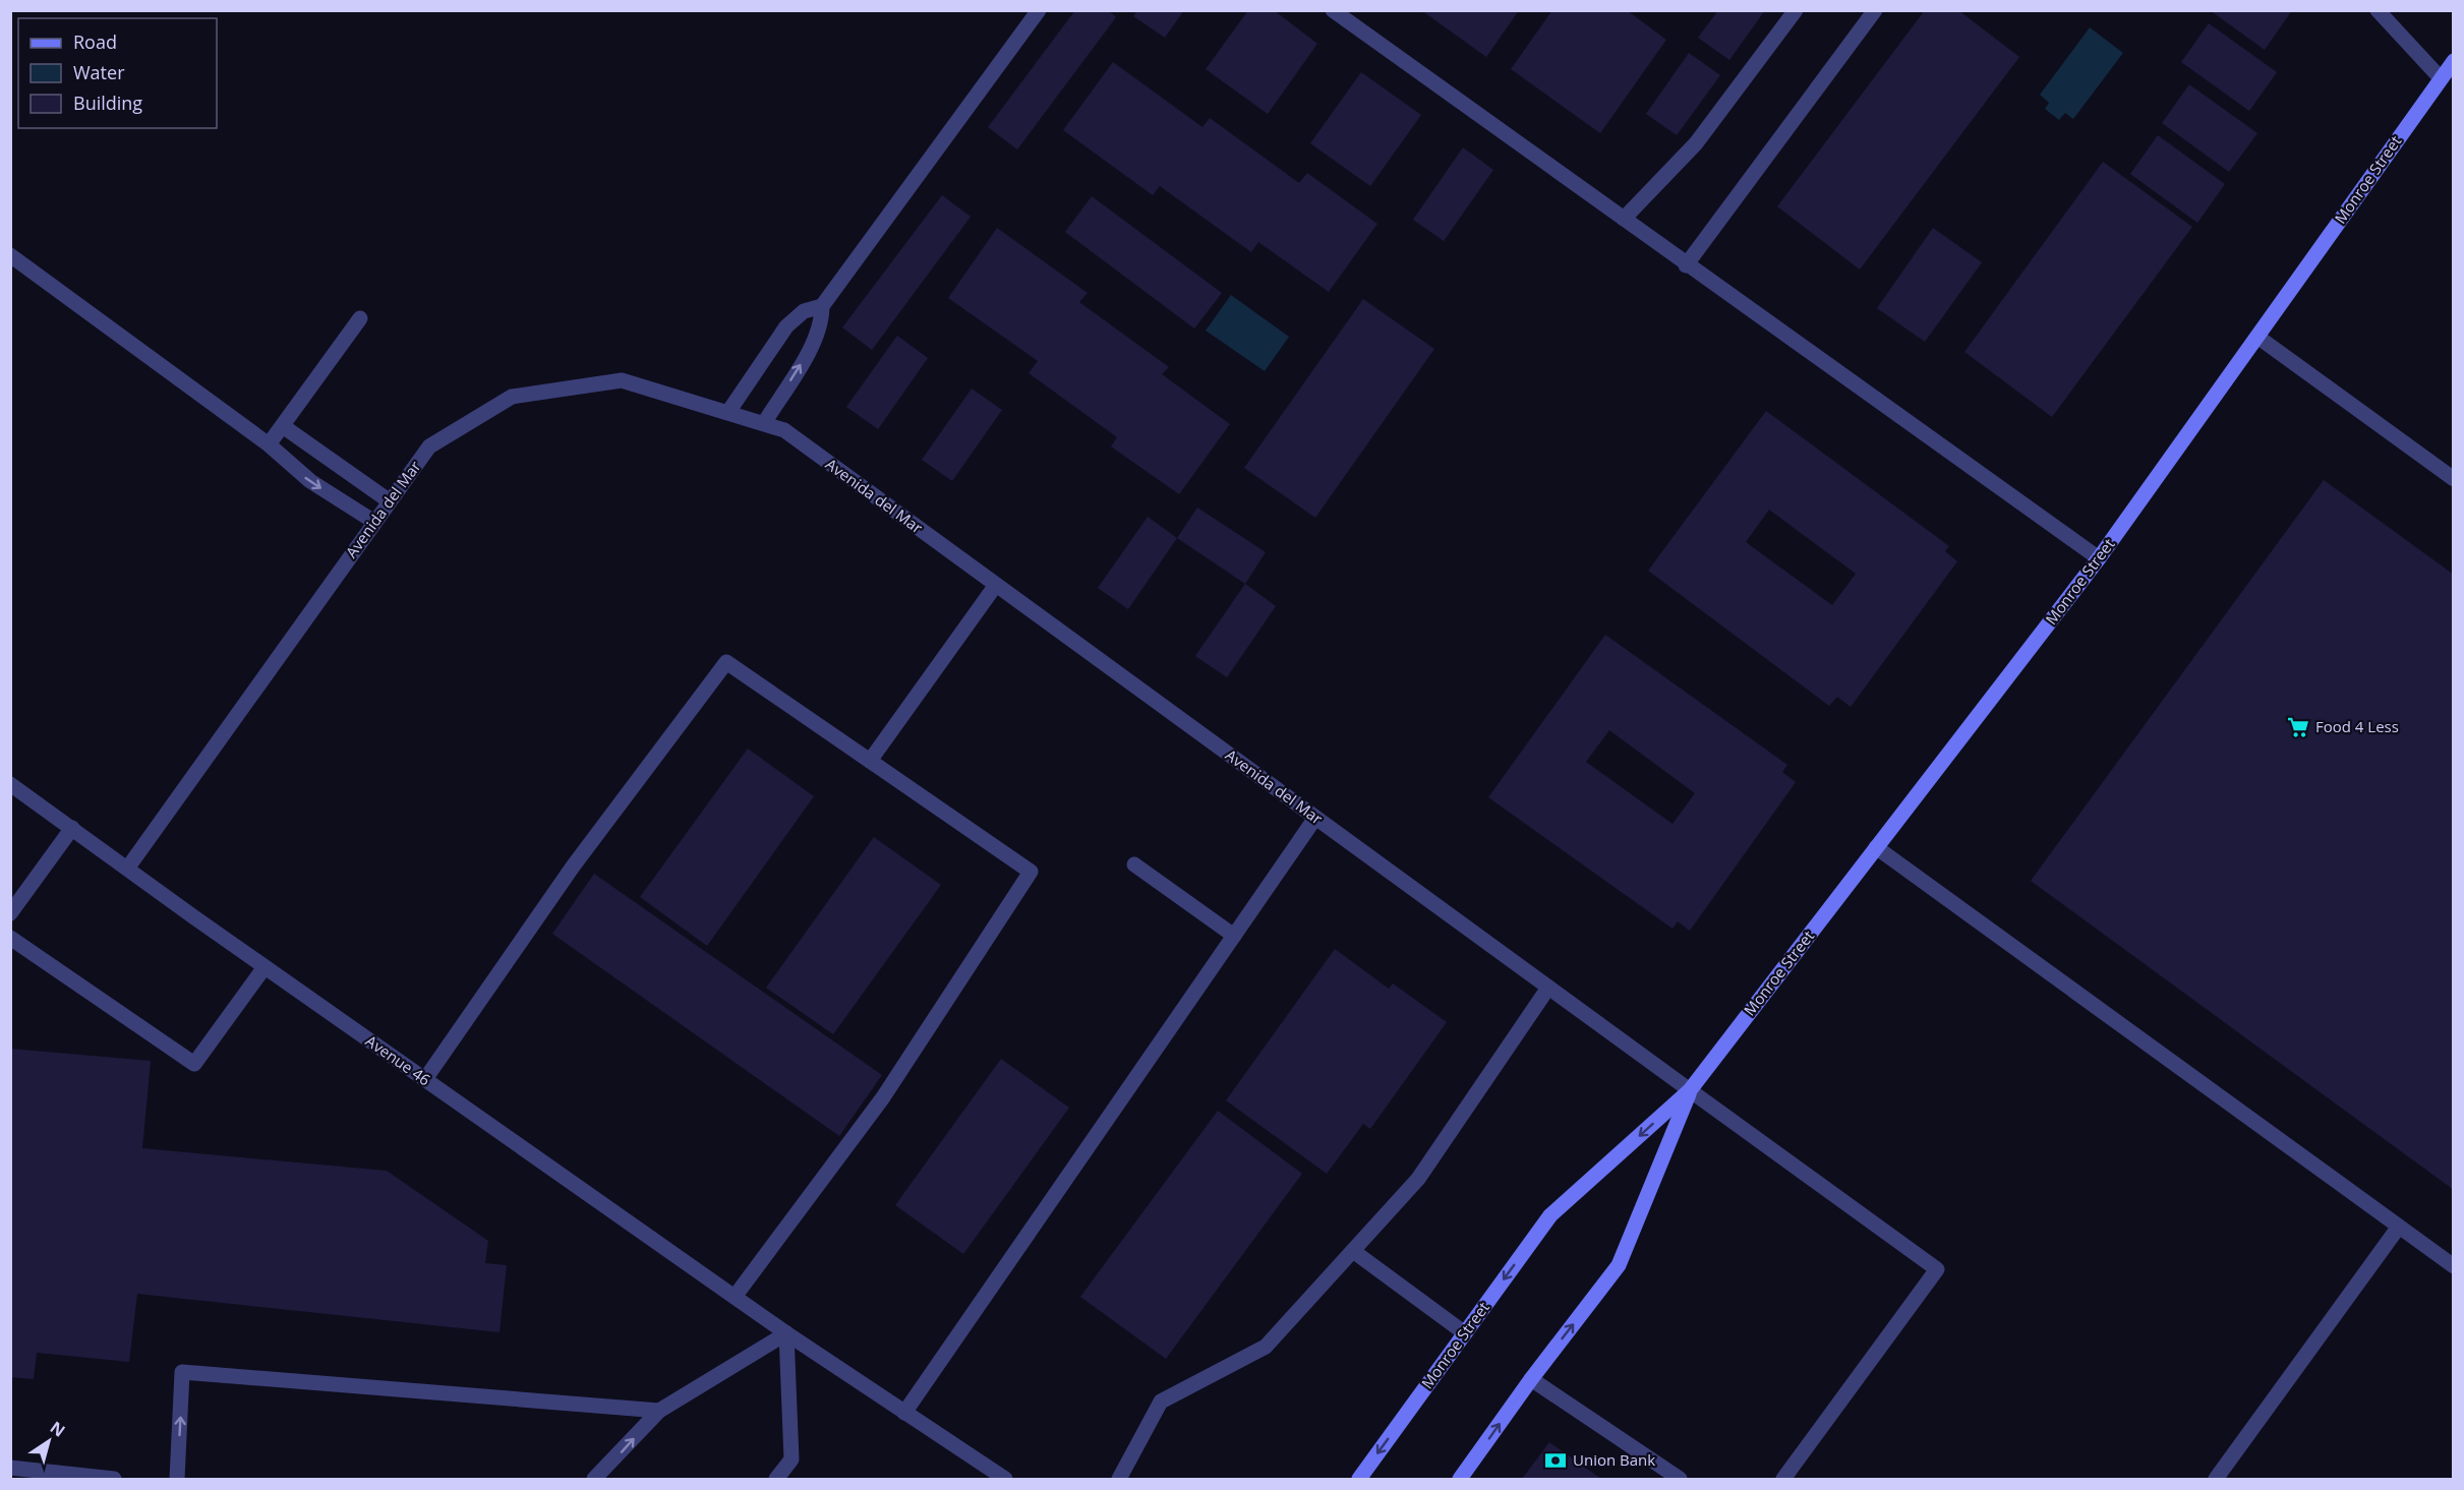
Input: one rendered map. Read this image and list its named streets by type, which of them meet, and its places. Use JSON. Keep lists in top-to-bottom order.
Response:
{
  "streets": {
    "main road": ["Monroe Street"],
    "street": ["Avenida del Mar", "Avenue 46"]
  },
  "crossings": [
    ["Monroe Street", "Avenida del Mar"],
    ["Avenida del Mar", "Avenue 46"]
  ],
  "places": {
    "supermarket": ["Food 4 Less"],
    "bank": ["Union Bank"]
  },
  "legend": ["Road", "Water", "Building"],
  "north": "top right"
}
